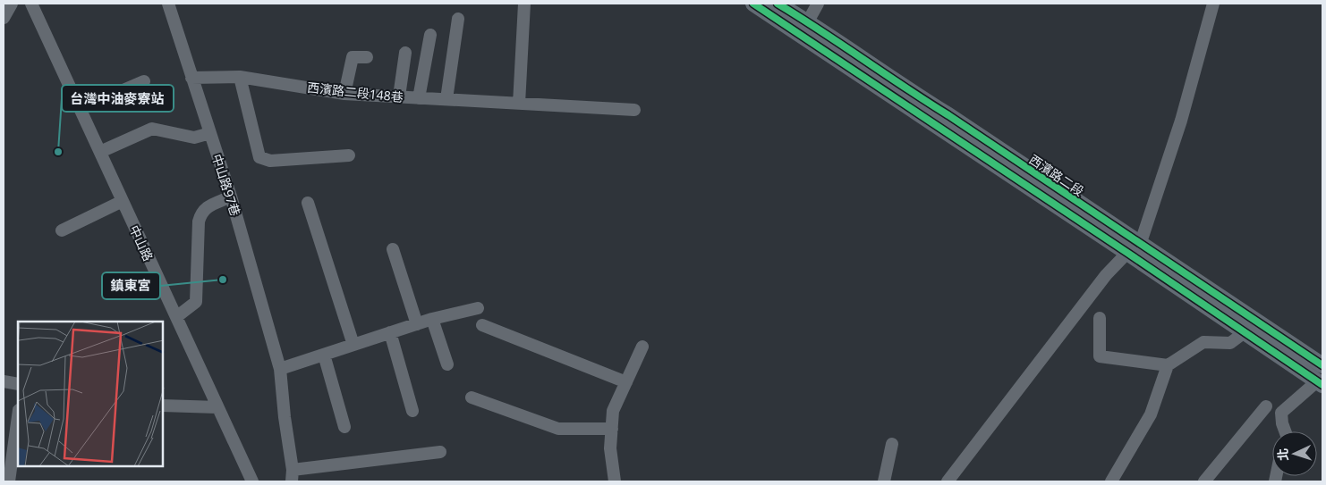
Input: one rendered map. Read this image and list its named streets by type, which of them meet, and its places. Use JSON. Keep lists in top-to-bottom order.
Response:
{
  "streets": {
    "main road": ["西濱路二段"],
    "street": ["西濱路二段148巷", "中山路97巷", "中山路"]
  },
  "crossings": [
    ["西濱路二段148巷", "中山路97巷"]
  ],
  "places": ["台灣中油麥寮站", "鎮東宮"],
  "north": "left"
}
